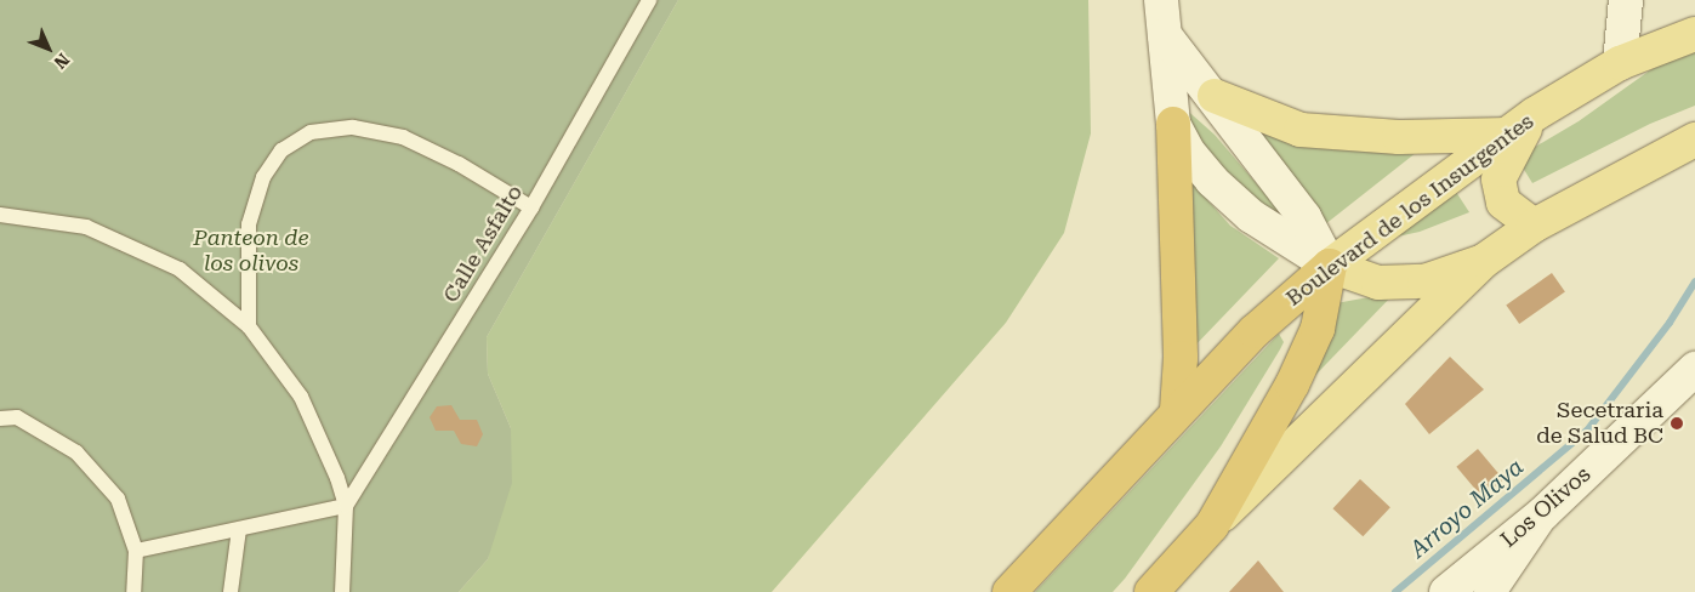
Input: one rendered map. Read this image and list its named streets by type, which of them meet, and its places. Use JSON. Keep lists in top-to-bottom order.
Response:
{
  "streets": {
    "highway": ["Boulevard de los Insurgentes"],
    "street": ["Los Olivos"],
    "lane": ["Calle Asfalto"]
  },
  "water": ["Arroyo Maya"],
  "parks": ["Panteon de los olivos"],
  "places": ["Secetraria de Salud BC"],
  "north": "bottom right"
}
